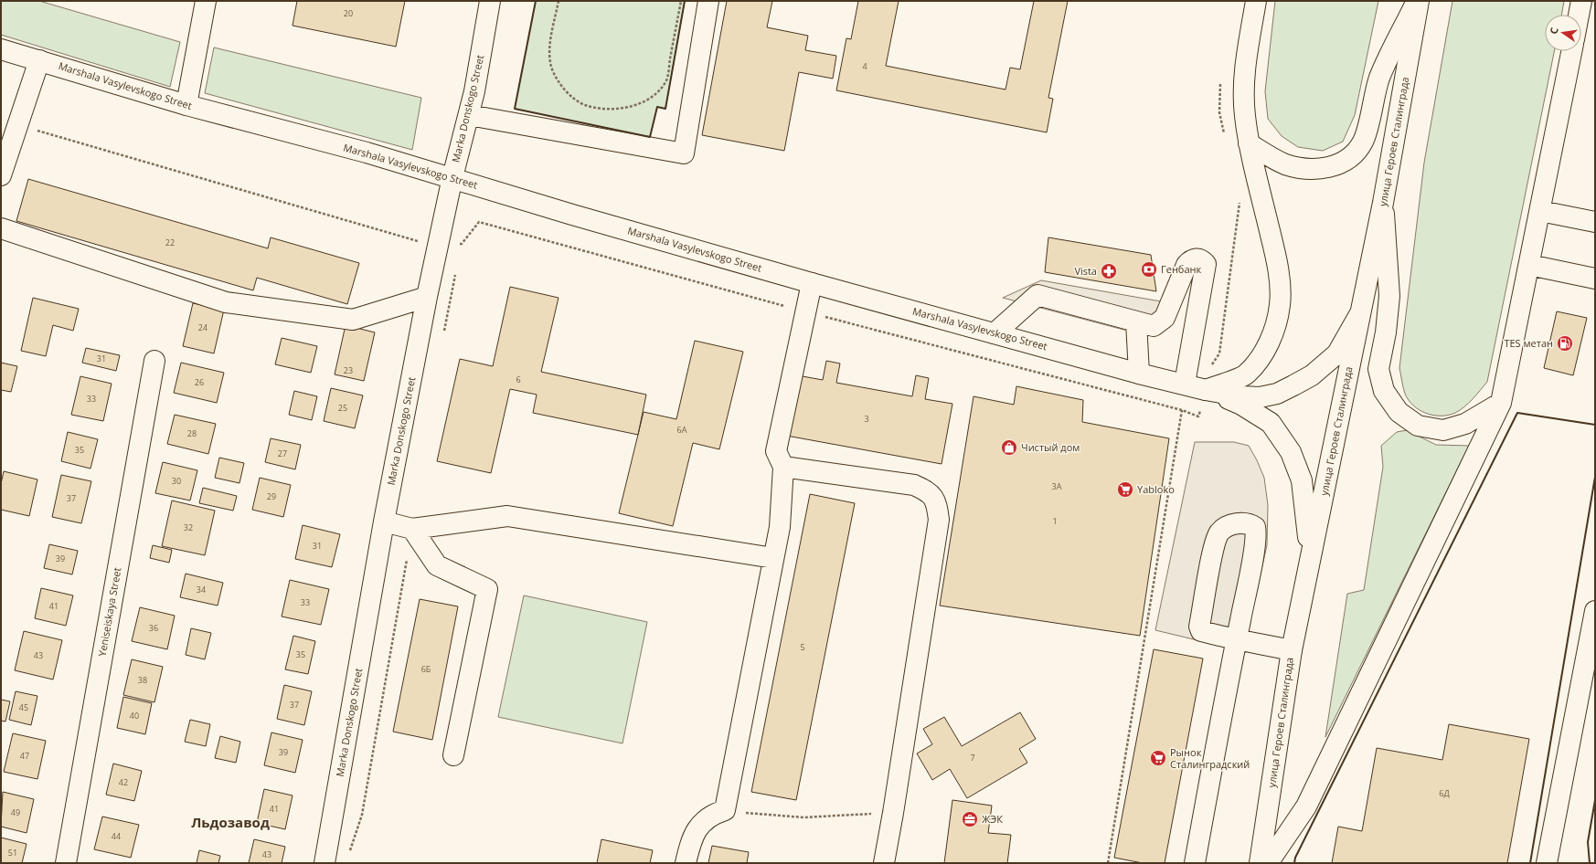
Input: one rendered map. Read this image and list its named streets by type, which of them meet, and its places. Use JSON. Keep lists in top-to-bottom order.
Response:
{
  "streets": {
    "street": [
      "Marshala Vasylevskogo Street",
      "Marka Donskogo Street",
      "улица Героев Сталинграда",
      "Yeniseiskaya Street"
    ]
  },
  "crossings": [
    ["Marshala Vasylevskogo Street", "Marka Donskogo Street"],
    ["Marshala Vasylevskogo Street", "улица Героев Сталинграда"]
  ],
  "districts": ["Льдозавод"],
  "places": {
    "bank": ["Генбанк"],
    "pharmacy": ["Vista"],
    "fuel station": ["TES метан"],
    "shop": ["Чистый дом"],
    "supermarket": ["Yabloko", "Рынок Сталинградский"],
    "office": ["ЖЭК"]
  },
  "house_numbers": [
    "20",
    "4",
    "22",
    "24",
    "31",
    "23",
    "6",
    "26",
    "33",
    "25",
    "3",
    "6А",
    "28",
    "35",
    "27",
    "30",
    "3А",
    "29",
    "37",
    "1",
    "32",
    "31",
    "39",
    "34",
    "33",
    "41",
    "36",
    "5",
    "35",
    "43",
    "6Б",
    "38",
    "37",
    "45",
    "40",
    "39",
    "47",
    "7",
    "42",
    "6Д",
    "41",
    "49",
    "44",
    "51",
    "43"
  ],
  "north": "left"
}
